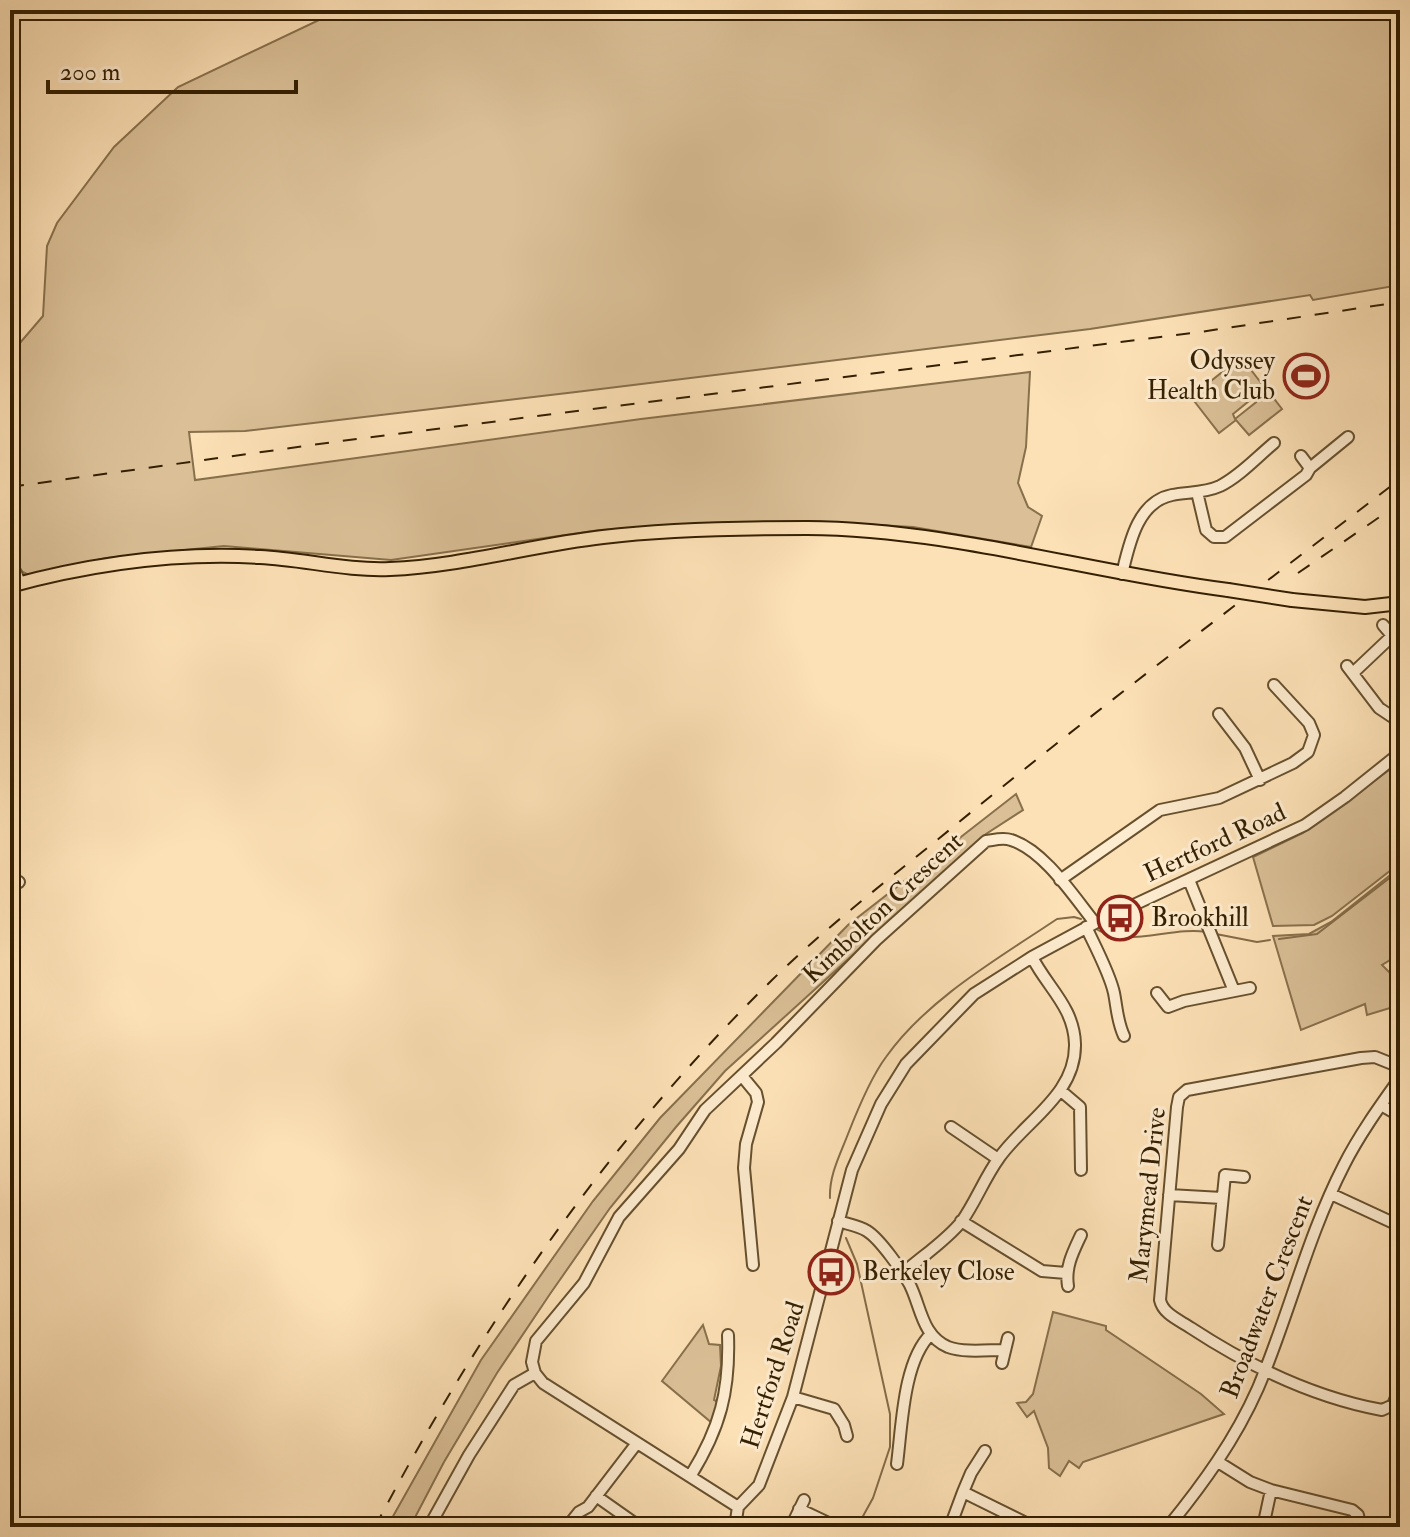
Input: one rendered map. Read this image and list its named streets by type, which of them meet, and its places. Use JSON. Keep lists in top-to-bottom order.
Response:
{
  "streets": {
    "street": [
      "Hertford Road",
      "Kimbolton Crescent",
      "Marymead Drive",
      "Broadwater Crescent"
    ]
  },
  "crossings": [
    ["Hertford Road", "Kimbolton Crescent"],
    ["Marymead Drive", "Broadwater Crescent"]
  ],
  "places": {
    "sports": ["Odyssey Health Club"],
    "bus stop": ["Brookhill", "Berkeley Close"]
  },
  "scale_bar": "200 m"
}
